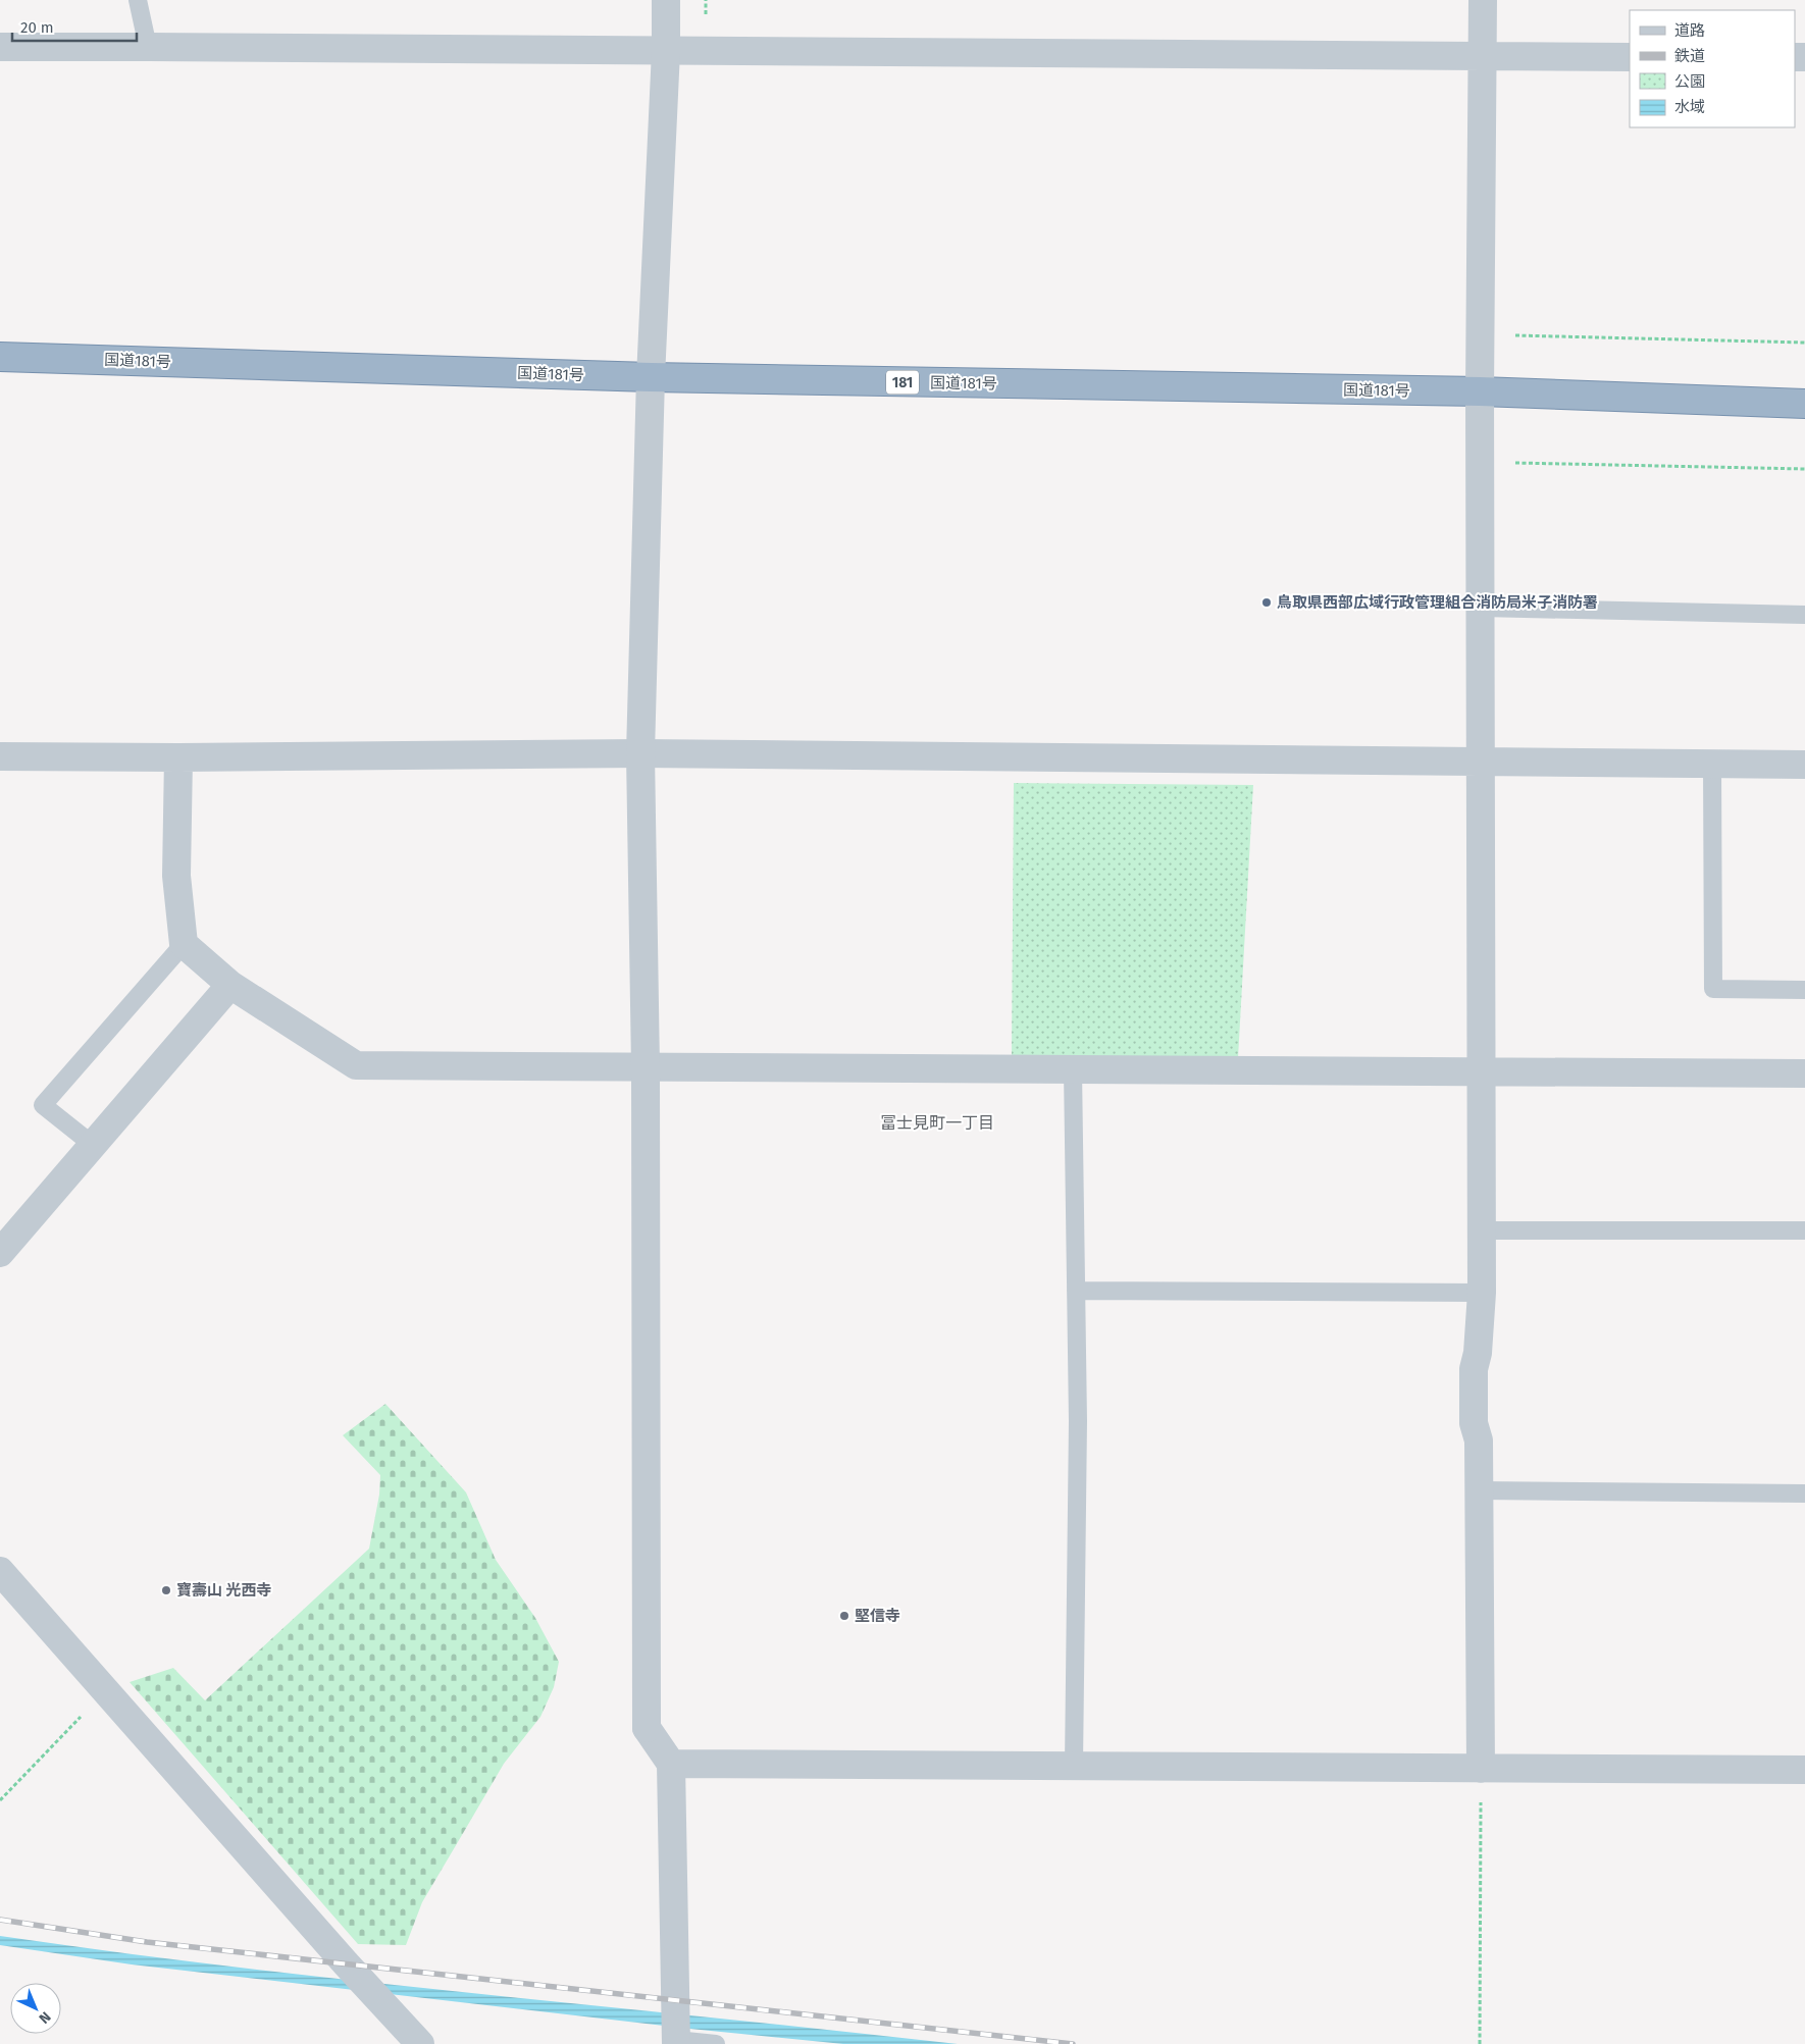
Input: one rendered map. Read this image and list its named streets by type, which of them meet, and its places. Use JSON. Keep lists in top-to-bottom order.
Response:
{
  "streets": {
    "highway": ["国道181号", "181"]
  },
  "districts": ["冨士見町一丁目"],
  "places": ["鳥取県西部広域行政管理組合消防局米子消防署", "寶壽山 光西寺", "堅信寺"],
  "legend": [
    "道路",
    "鉄道",
    "公園",
    "水域"
  ],
  "scale_bar": "20 m",
  "north": "bottom right"
}
